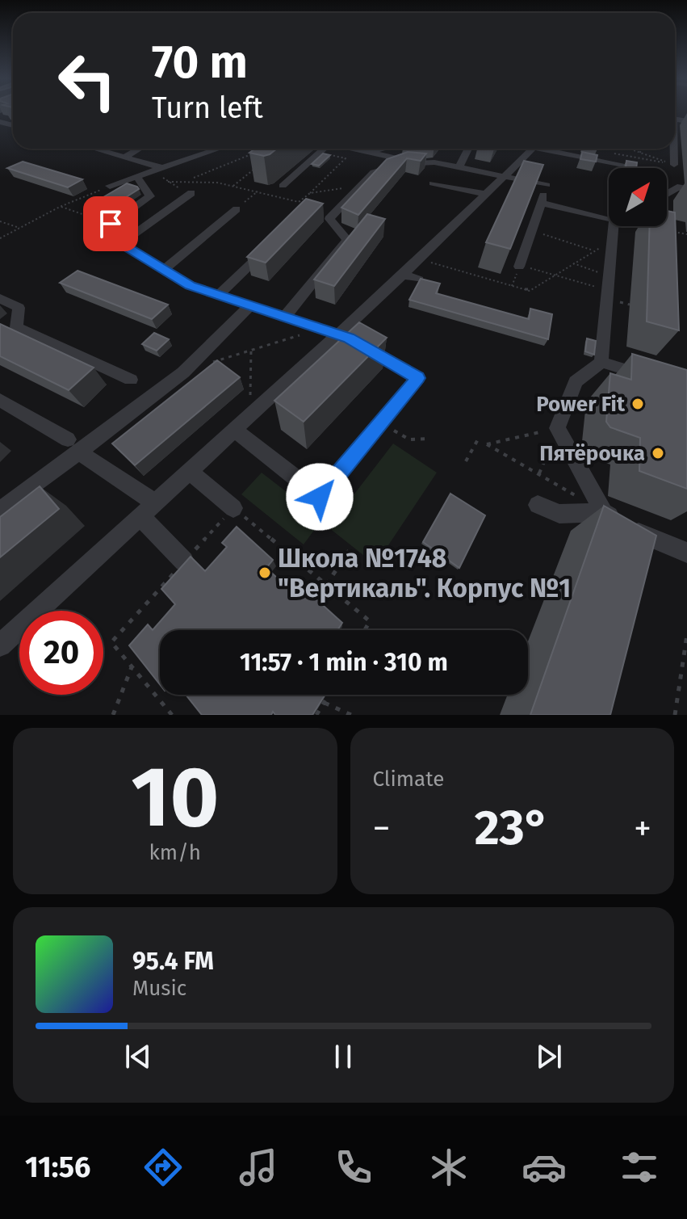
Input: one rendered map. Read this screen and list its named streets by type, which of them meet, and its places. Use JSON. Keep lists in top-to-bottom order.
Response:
{
  "places": ["Power Fit", "Пятёрочка", "Школа №1748 \"Вертикаль\". Корпус №1"],
  "north": "top right",
  "page": {
    "turn": ["70 m", "Turn left"],
    "limit": "20",
    "trip": "11:57 · 1 min · 310 m",
    "tile": [
      ["10", "km/h"],
      "Climate"
    ],
    "heat": ["−", "23°", "+"],
    "song": ["95.4 FM", "Music"],
    "tabs": "11:56"
  }
}
